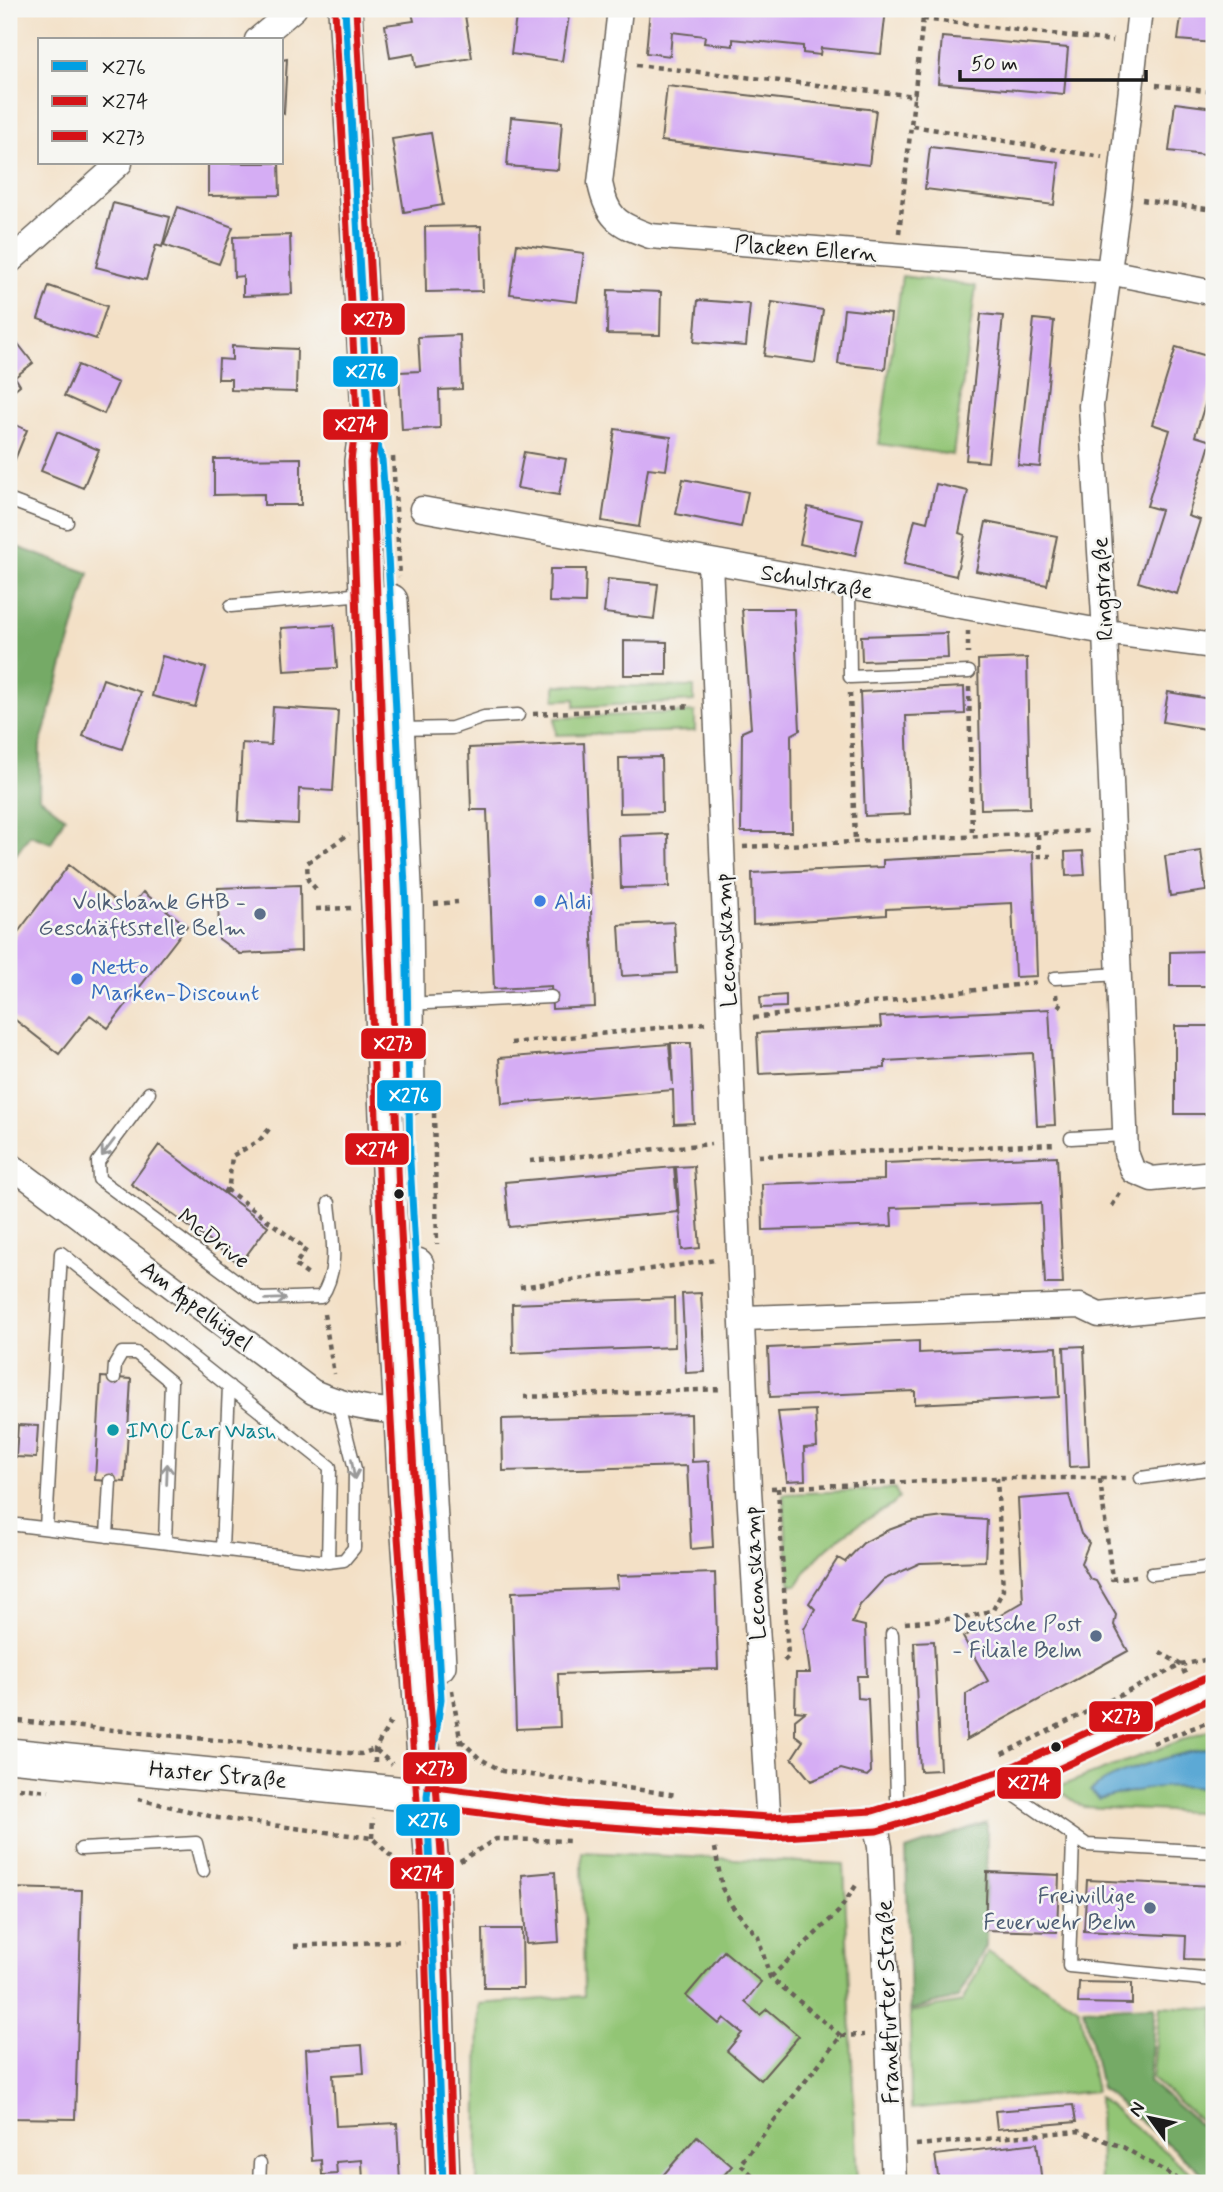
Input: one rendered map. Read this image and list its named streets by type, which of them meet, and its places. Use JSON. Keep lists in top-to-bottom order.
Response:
{
  "streets": {
    "street": [
      "Placken Ellern",
      "Schulstraße",
      "Ringstraße",
      "Leconskamp",
      "Am Appelhügel",
      "Haster Straße",
      "Frankfurter Straße"
    ],
    "lane": ["McDrive"]
  },
  "crossings": [
    ["Placken Ellern", "Ringstraße"],
    ["Schulstraße", "Ringstraße"],
    ["Schulstraße", "Leconskamp"]
  ],
  "places": [
    "Aldi",
    "Volksbank GHB - Geschäftsstelle Belm",
    "Netto Marken-Discount",
    "IMO Car Wash",
    "Deutsche Post - Filiale Belm",
    "Freiwillige Feuerwehr Belm"
  ],
  "lines": ["transit line X276", "transit line X273", "transit line X274"],
  "legend": ["X276", "X274", "X273"],
  "scale_bar": "50 m",
  "north": "top left"
}
